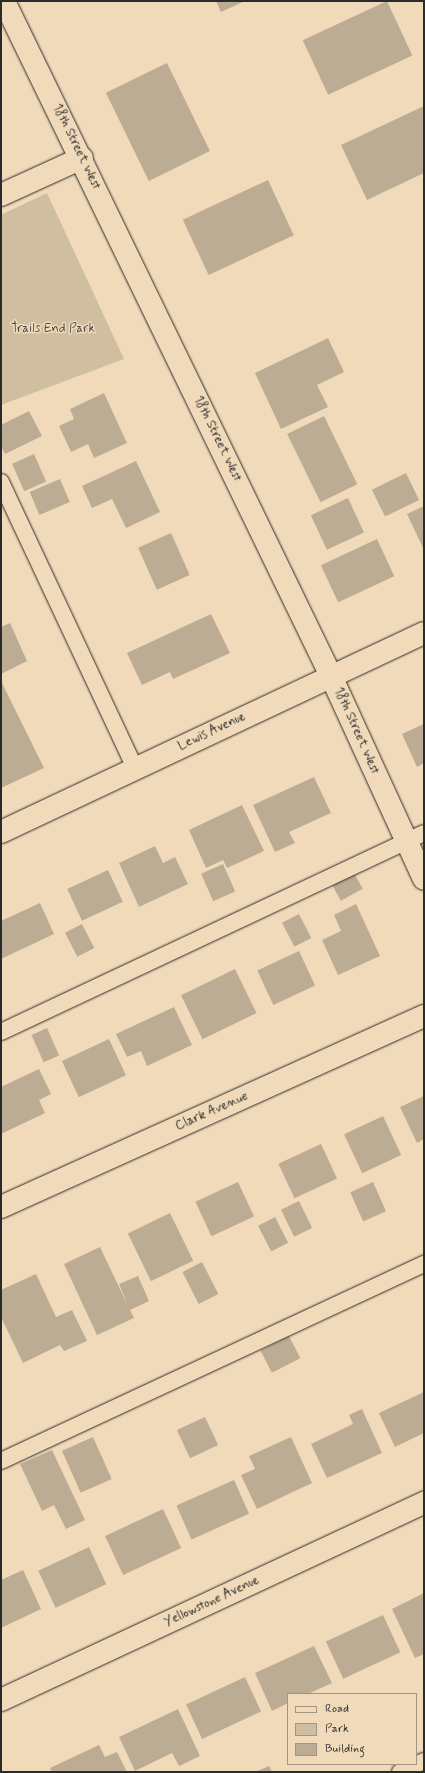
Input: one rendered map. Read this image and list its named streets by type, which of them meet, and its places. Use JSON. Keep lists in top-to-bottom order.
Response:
{
  "streets": {
    "street": [
      "18th Street West",
      "Lewis Avenue",
      "Clark Avenue",
      "Yellowstone Avenue"
    ]
  },
  "crossings": [
    ["18th Street West", "Lewis Avenue"]
  ],
  "parks": ["Trails End Park"],
  "legend": ["Road", "Park", "Building"]
}
